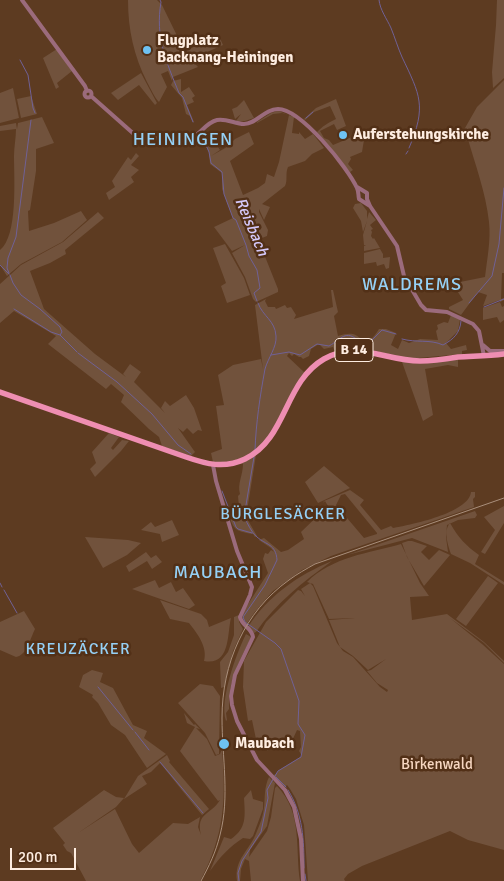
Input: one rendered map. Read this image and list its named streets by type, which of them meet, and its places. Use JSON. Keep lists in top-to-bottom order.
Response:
{
  "streets": {
    "main road": ["B 14"]
  },
  "districts": [
    "HEININGEN",
    "WALDREMS",
    "BÜRGLESÄCKER",
    "MAUBACH",
    "KREUZÄCKER"
  ],
  "water": ["Reisbach"],
  "parks": ["Birkenwald"],
  "places": ["Flugplatz Backnang-Heiningen", "Auferstehungskirche", "Maubach"],
  "scale_bar": "200 m"
}
